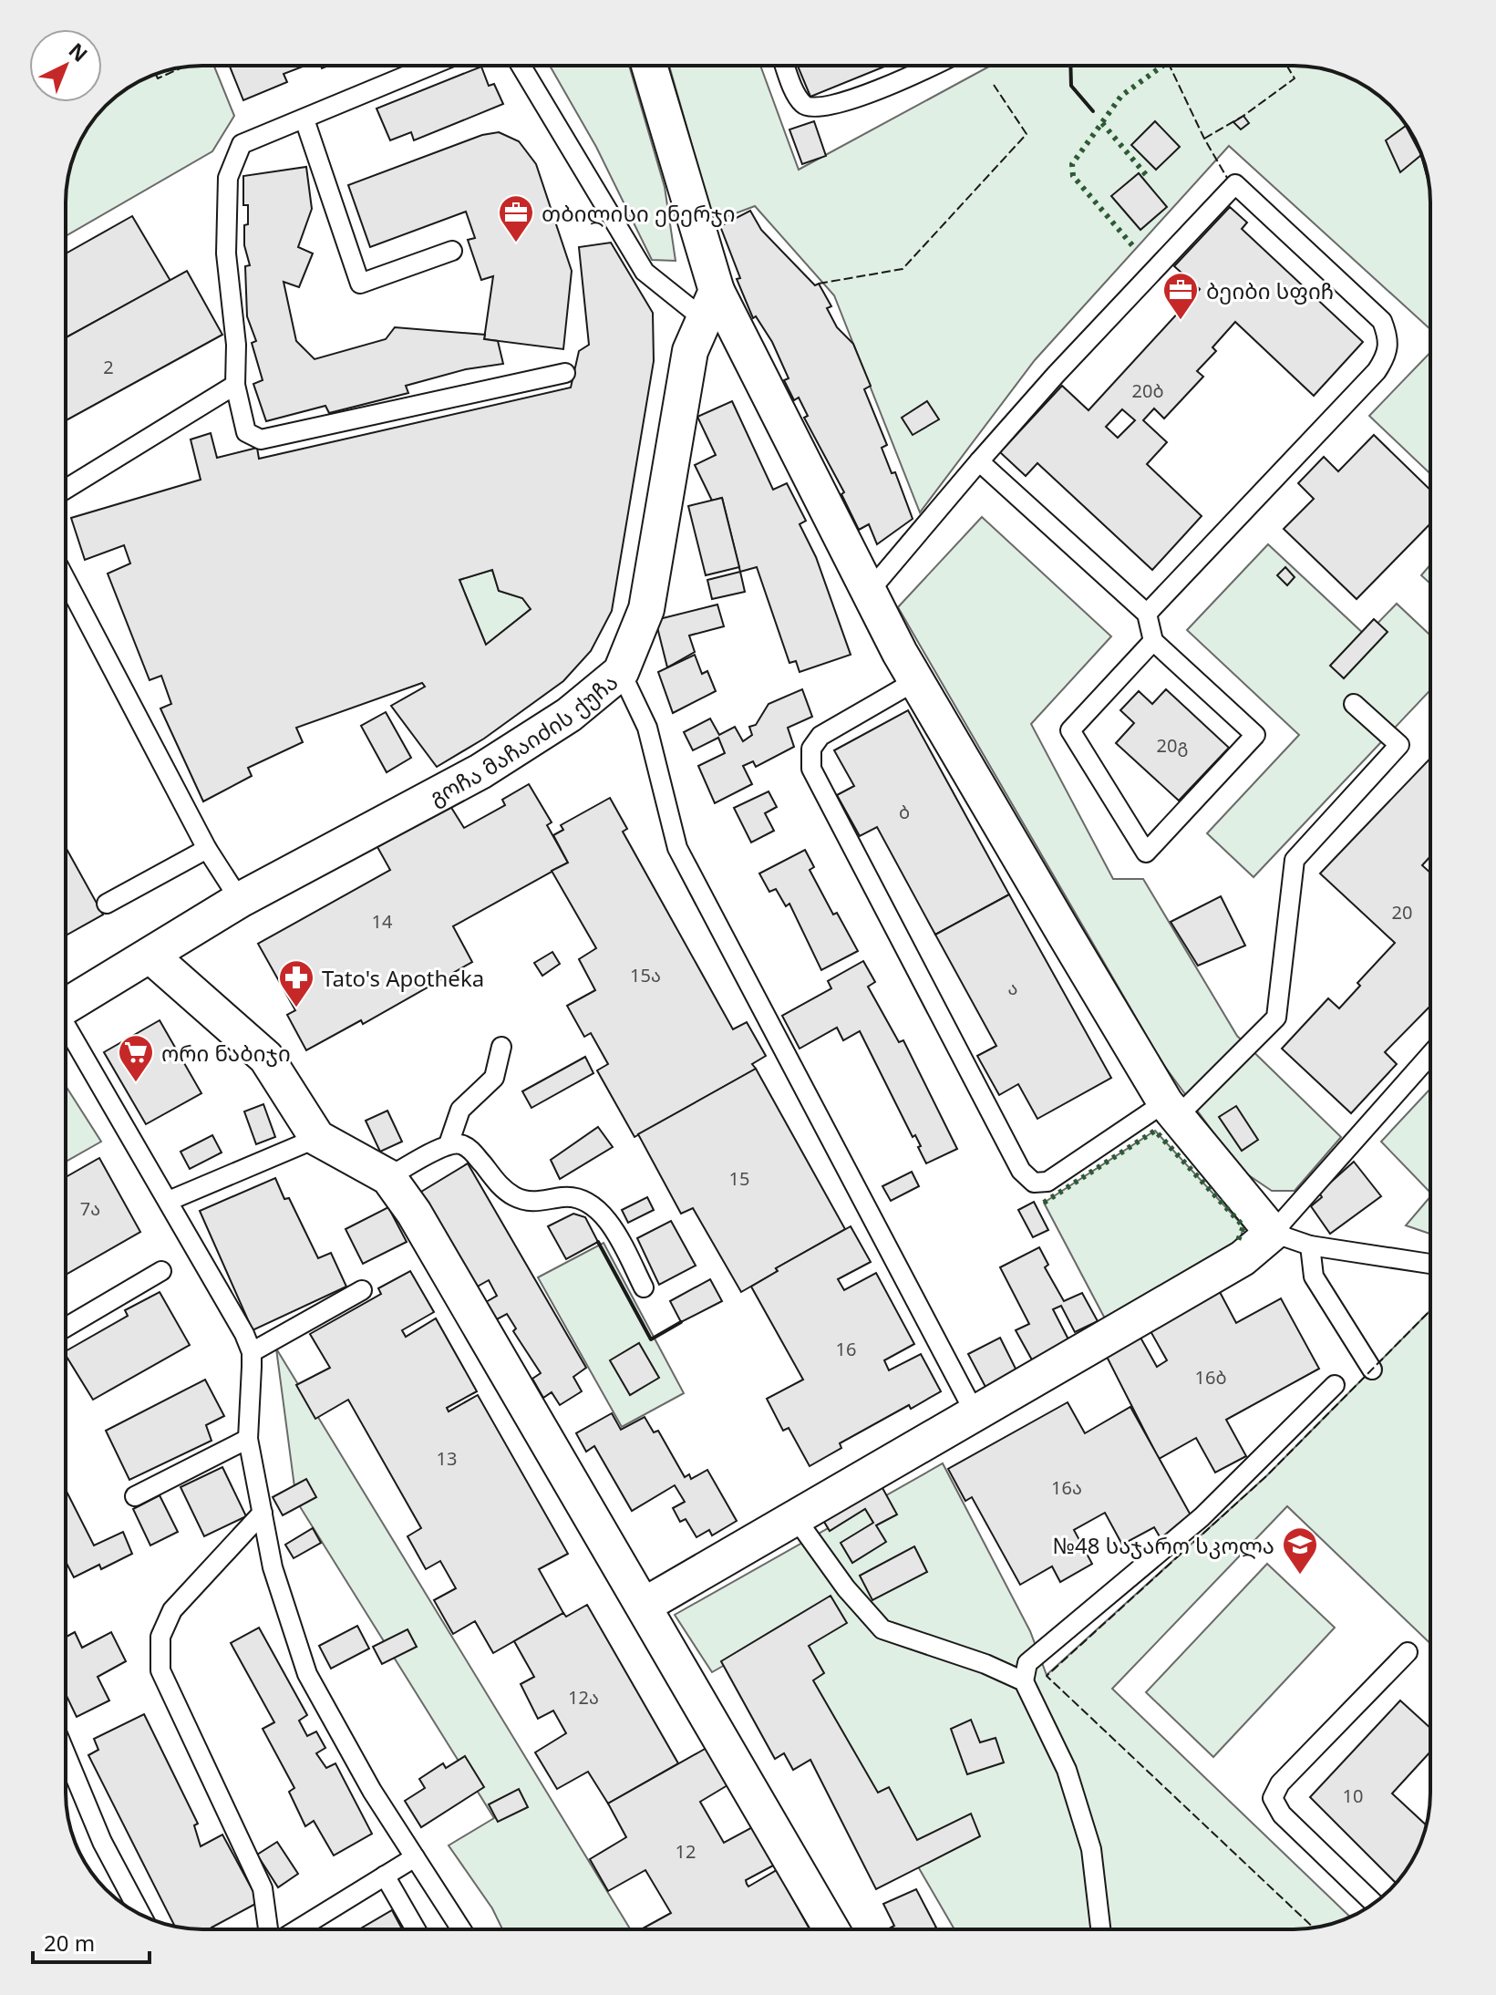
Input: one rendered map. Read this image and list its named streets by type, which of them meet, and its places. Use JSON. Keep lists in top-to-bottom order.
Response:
{
  "streets": {
    "street": ["გოჩა მაჩაიძის ქუჩა"]
  },
  "places": {
    "office": ["თბილისი ენერჯი", "ბეიბი სფიჩ"],
    "pharmacy": ["Tato's Apotheka"],
    "supermarket": ["ორი ნაბიჯი"],
    "school or university": ["№48 საჯარო სკოლა"]
  },
  "house_numbers": [
    "2",
    "20ბ",
    "20გ",
    "ბ",
    "20",
    "14",
    "15ა",
    "ა",
    "15",
    "7ა",
    "16",
    "16ბ",
    "13",
    "16ა",
    "12ა",
    "10",
    "12"
  ],
  "scale_bar": "20 m",
  "north": "top right"
}
